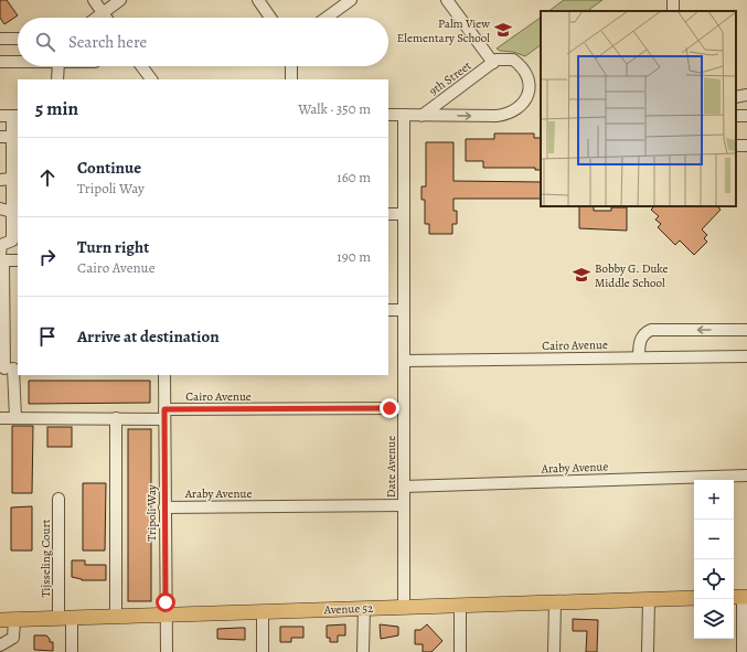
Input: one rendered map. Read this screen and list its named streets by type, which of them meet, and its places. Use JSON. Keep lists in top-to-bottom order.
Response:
{
  "streets": {
    "main road": ["Avenue 52"],
    "street": [
      "9th Street",
      "Cairo Avenue",
      "Date Avenue",
      "Araby Avenue",
      "Tripoli Way",
      "Tijsseling Court"
    ]
  },
  "crossings": [
    ["Cairo Avenue", "Date Avenue"],
    ["Cairo Avenue", "Tripoli Way"],
    ["Date Avenue", "Araby Avenue"],
    ["Date Avenue", "Avenue 52"],
    ["Araby Avenue", "Tripoli Way"],
    ["Tripoli Way", "Avenue 52"],
    ["Tijsseling Court", "Avenue 52"]
  ],
  "places": {
    "school or university": ["Palm View Elementary School", "Bobby G. Duke Middle School"]
  },
  "page": {
    "search": "Search here",
    "heading": ["5 min", "Walk · 350 m"],
    "list": [
      ["Continue", "Tripoli Way", "160 m"],
      ["Turn right", "Cairo Avenue", "190 m"],
      "Arrive at destination"
    ],
    "map_buttons": ["+", "−"]
  }
}
